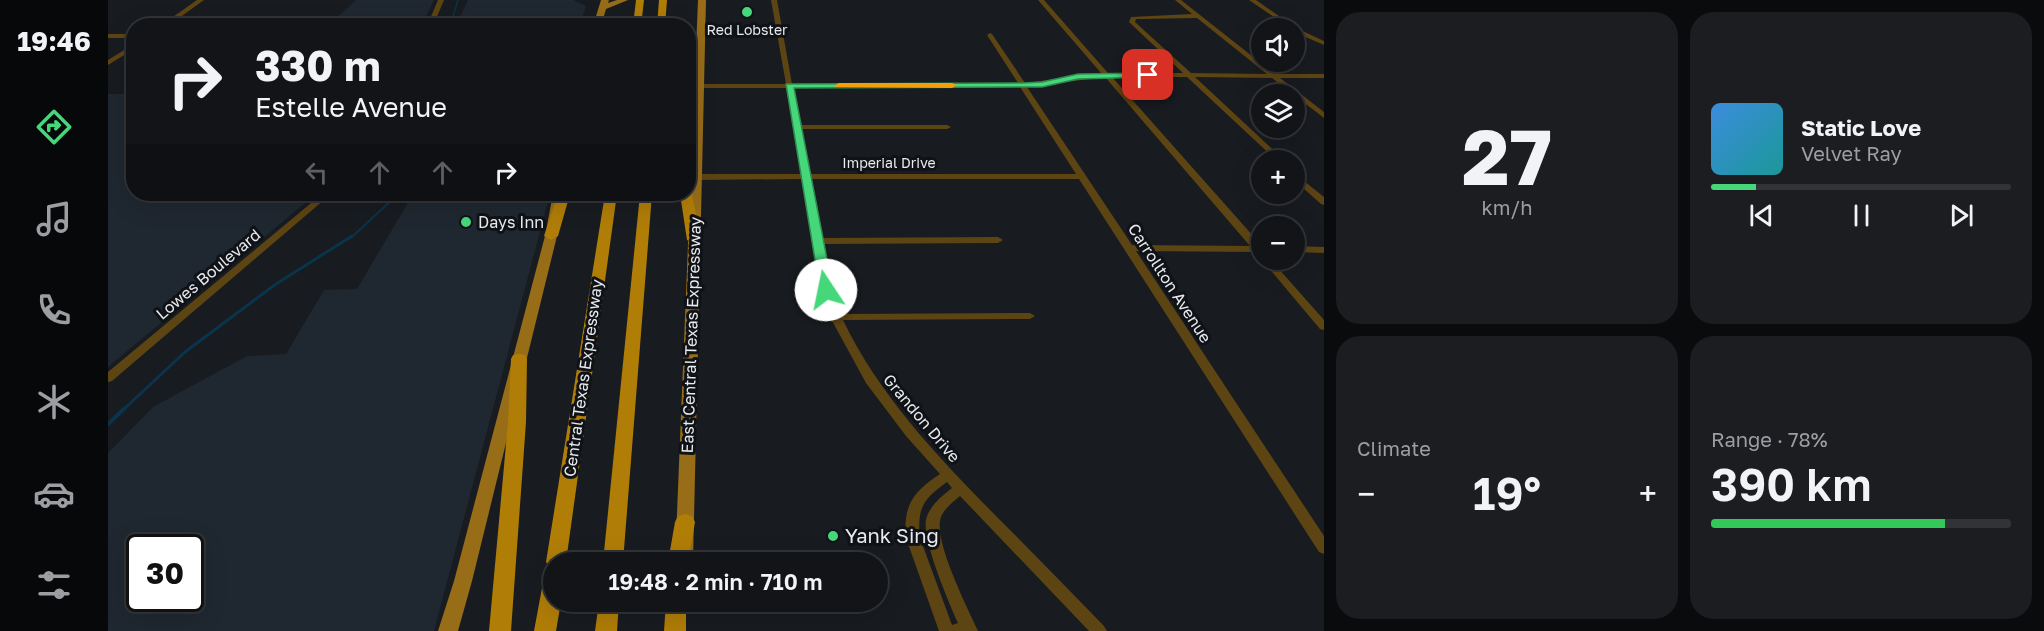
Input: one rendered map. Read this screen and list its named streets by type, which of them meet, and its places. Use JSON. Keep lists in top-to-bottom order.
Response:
{
  "streets": {
    "highway": ["Central Texas Expressway"],
    "main road": ["East Central Texas Expressway"],
    "street": [
      "Imperial Drive",
      "Lowes Boulevard",
      "Carrollton Avenue",
      "Grandon Drive"
    ]
  },
  "crossings": [
    ["Imperial Drive", "Carrollton Avenue"],
    ["Imperial Drive", "East Central Texas Expressway"],
    ["Imperial Drive", "Grandon Drive"]
  ],
  "places": ["Red Lobster", "Days Inn", "Yank Sing"],
  "page": {
    "tabs": "19:46",
    "tile": [
      ["27", "km/h"],
      "Climate",
      ["Range · 78%", "390 km"]
    ],
    "map_buttons": ["+", "−"],
    "turn": ["330 m", "Estelle Avenue"],
    "song": ["Static Love", "Velvet Ray"],
    "heat": ["−", "19°", "+"],
    "limit": "30",
    "trip": "19:48 · 2 min · 710 m"
  }
}
